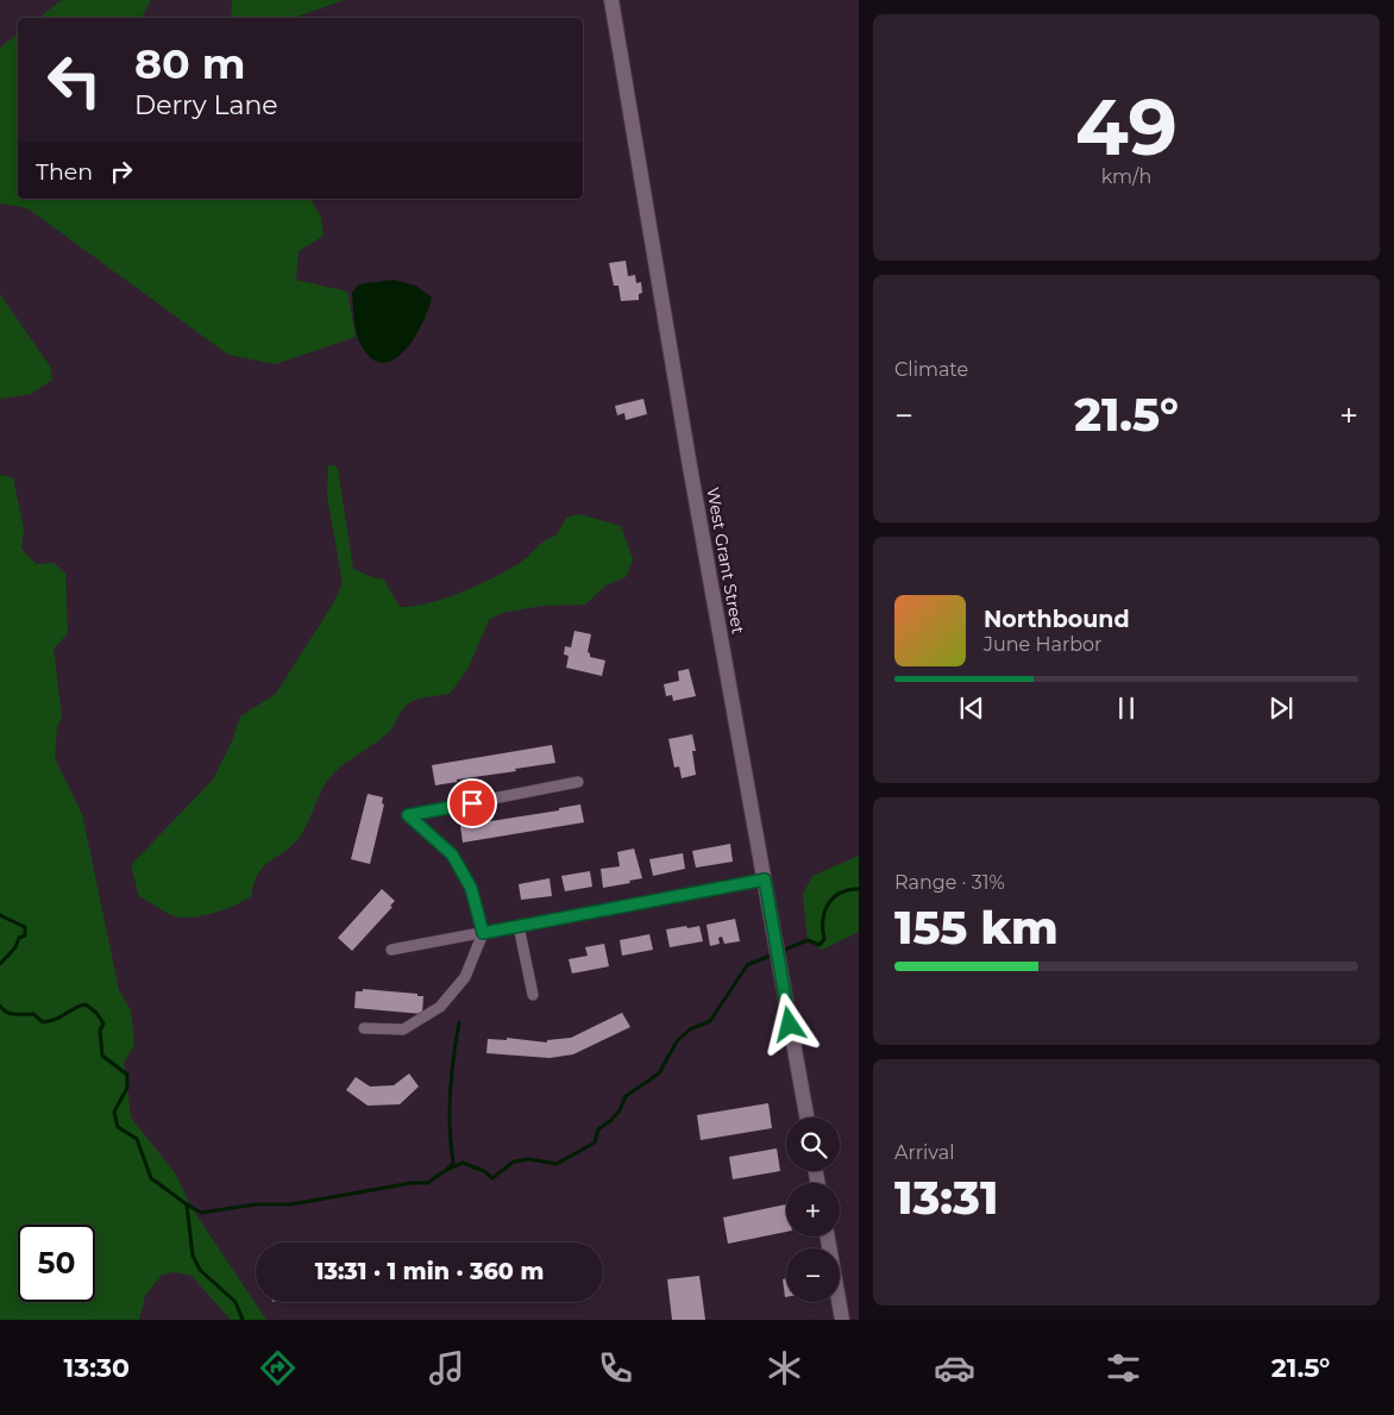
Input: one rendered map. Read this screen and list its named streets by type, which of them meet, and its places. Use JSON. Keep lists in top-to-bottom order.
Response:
{
  "streets": {
    "main road": ["West Grant Street"]
  },
  "page": {
    "tile": [
      ["49", "km/h"],
      "Climate",
      ["Range · 31%", "155 km"],
      ["Arrival", "13:31"]
    ],
    "turn": ["80 m", "Derry Lane"],
    "then": "Then",
    "heat": ["−", "21.5°", "+"],
    "song": ["Northbound", "June Harbor"],
    "map_buttons": ["+", "−"],
    "limit": "50",
    "trip": "13:31 · 1 min · 360 m",
    "tabs": ["13:30", "21.5°"]
  }
}
